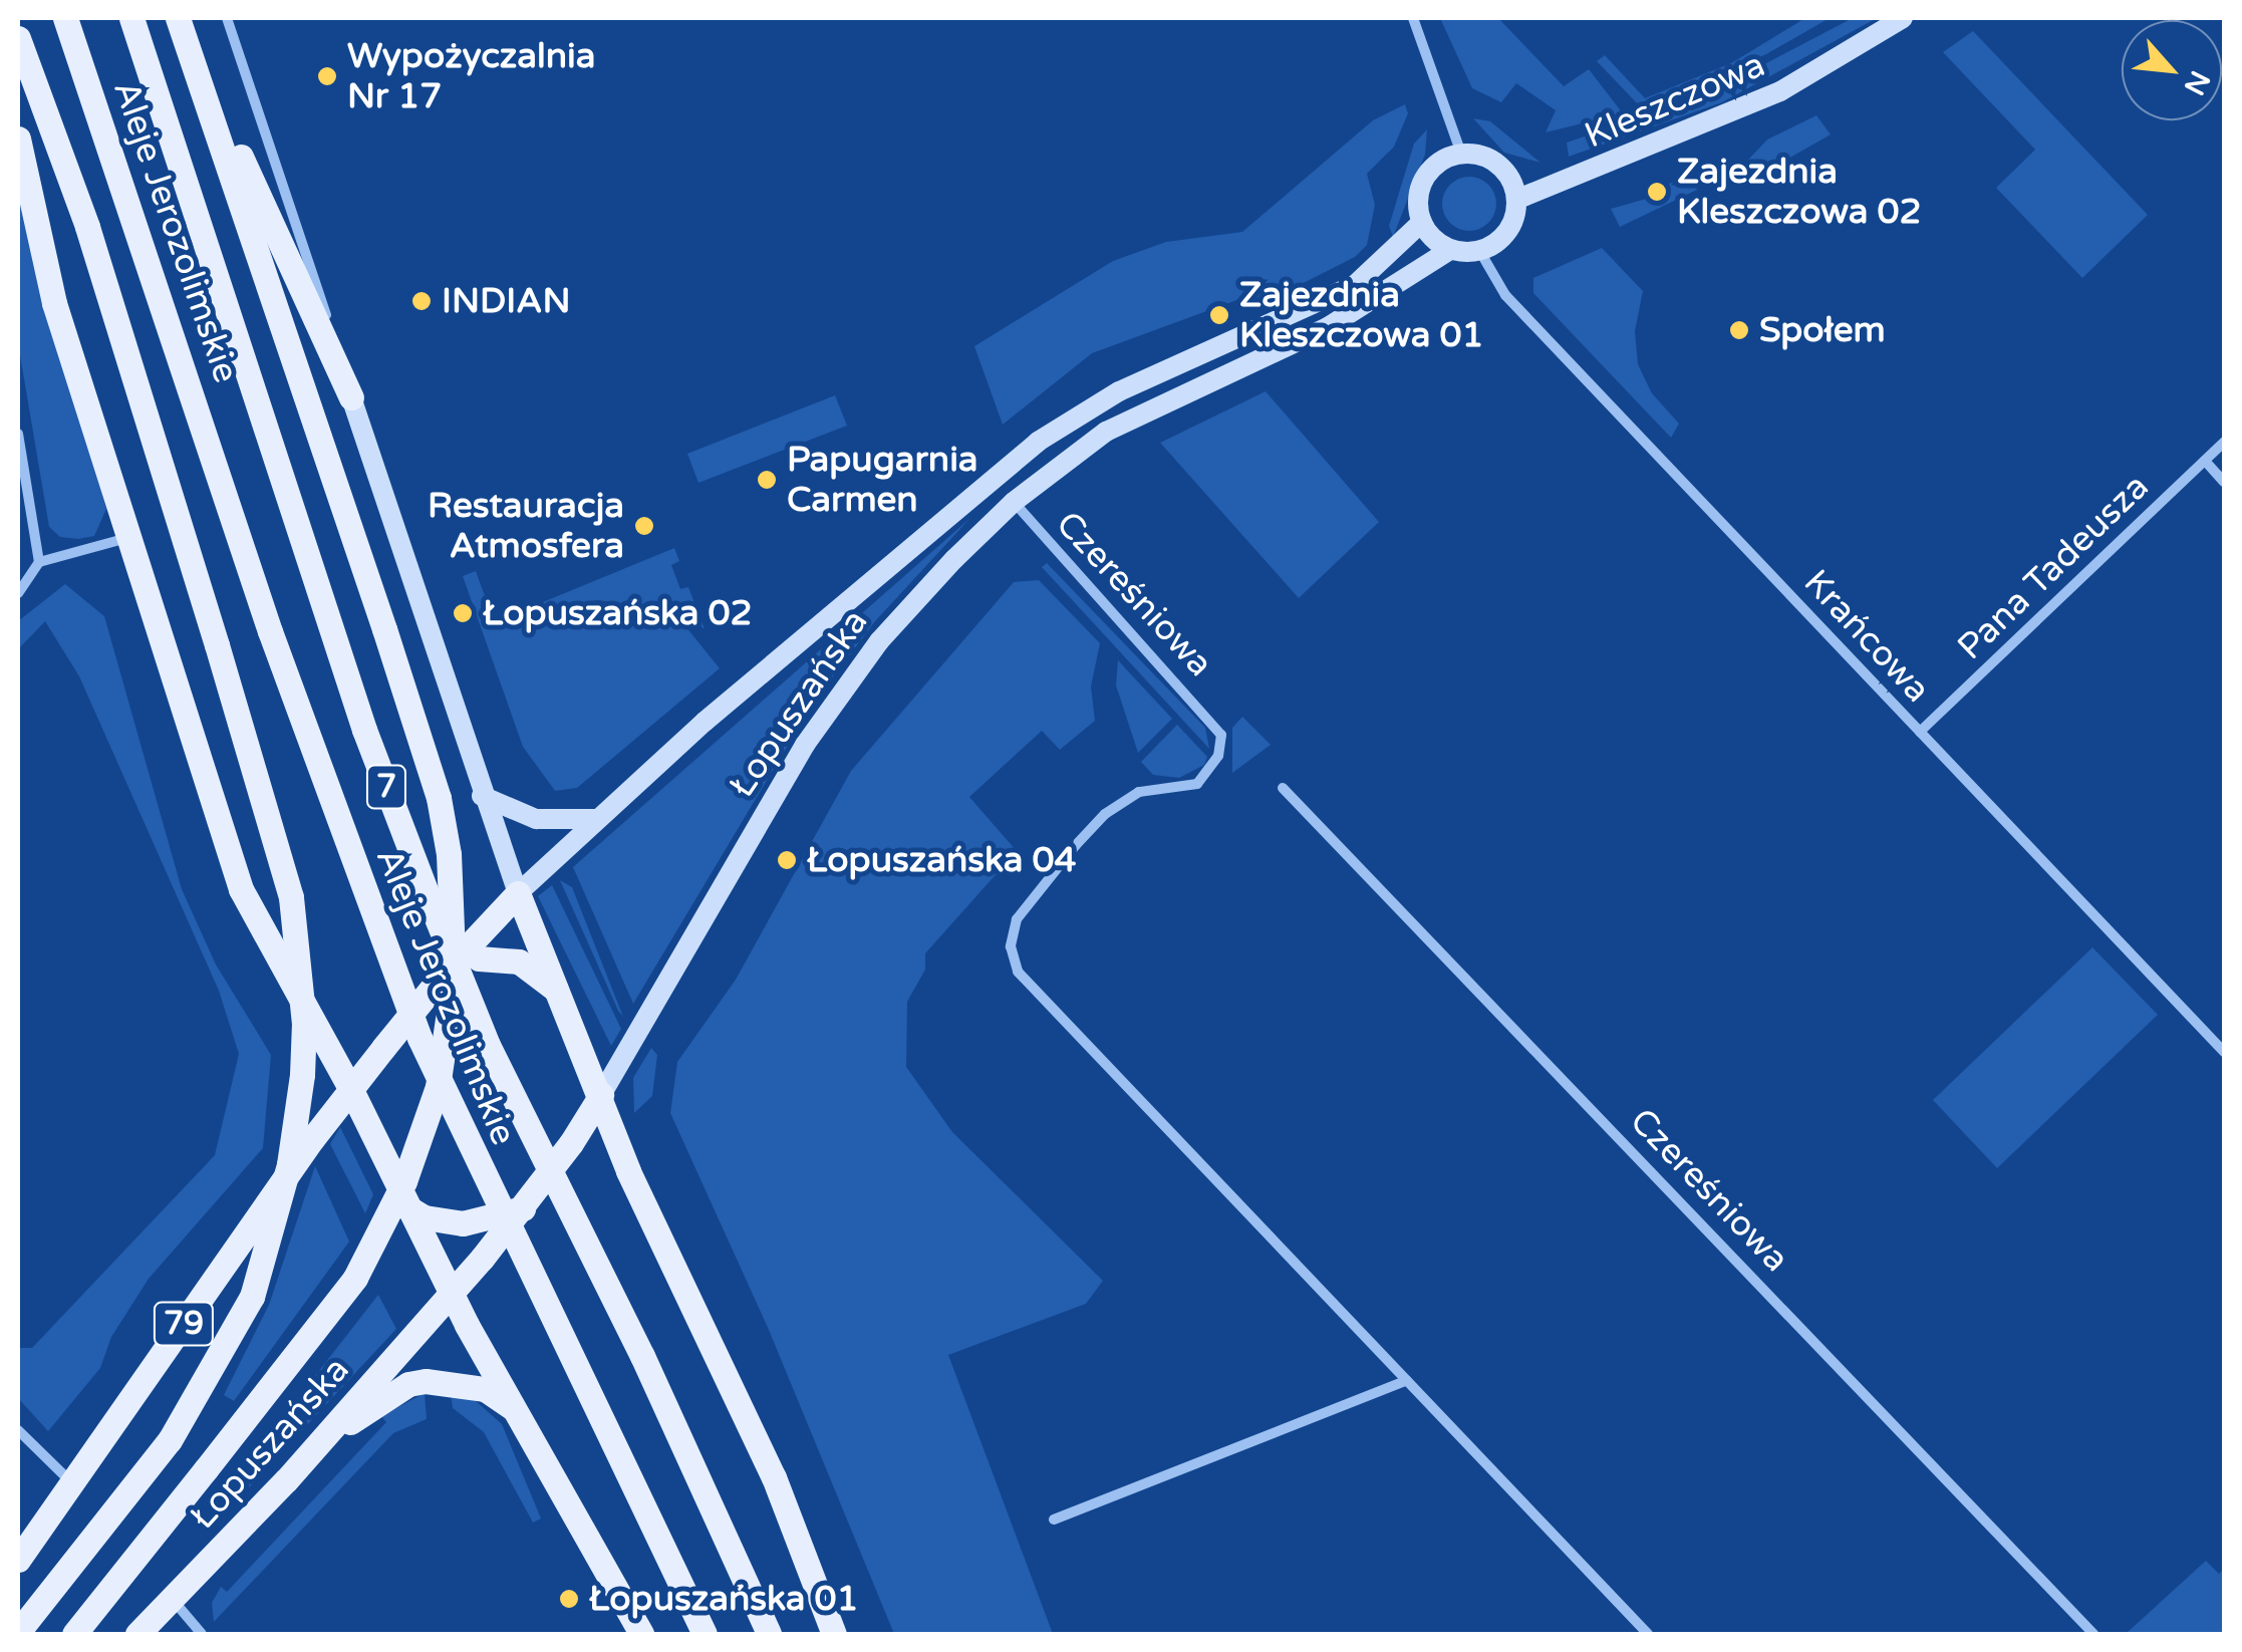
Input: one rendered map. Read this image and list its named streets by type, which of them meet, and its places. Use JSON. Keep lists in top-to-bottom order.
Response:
{
  "streets": {
    "main road": [
      "Kleszczowa",
      "Aleje Jerozolimskie",
      "Łopuszańska",
      "7",
      "79"
    ],
    "street": ["Pana Tadeusza", "Czereśniowa", "Krańcowa"]
  },
  "crossings": [
    ["Kleszczowa", "Krańcowa"],
    ["Kleszczowa", "Łopuszańska"],
    ["Pana Tadeusza", "Krańcowa"],
    ["Czereśniowa", "Łopuszańska"],
    ["Krańcowa", "Łopuszańska"],
    ["Łopuszańska", "79"]
  ],
  "places": [
    "Wypożyczalnia Nr 17",
    "Zajezdnia Kleszczowa 02",
    "INDIAN",
    "Zajezdnia Kleszczowa 01",
    "Społem",
    "Papugarnia Carmen",
    "Restauracja Atmosfera",
    "Łopuszańska 02",
    "Łopuszańska 04",
    "Łopuszańska 01"
  ],
  "north": "bottom right"
}
